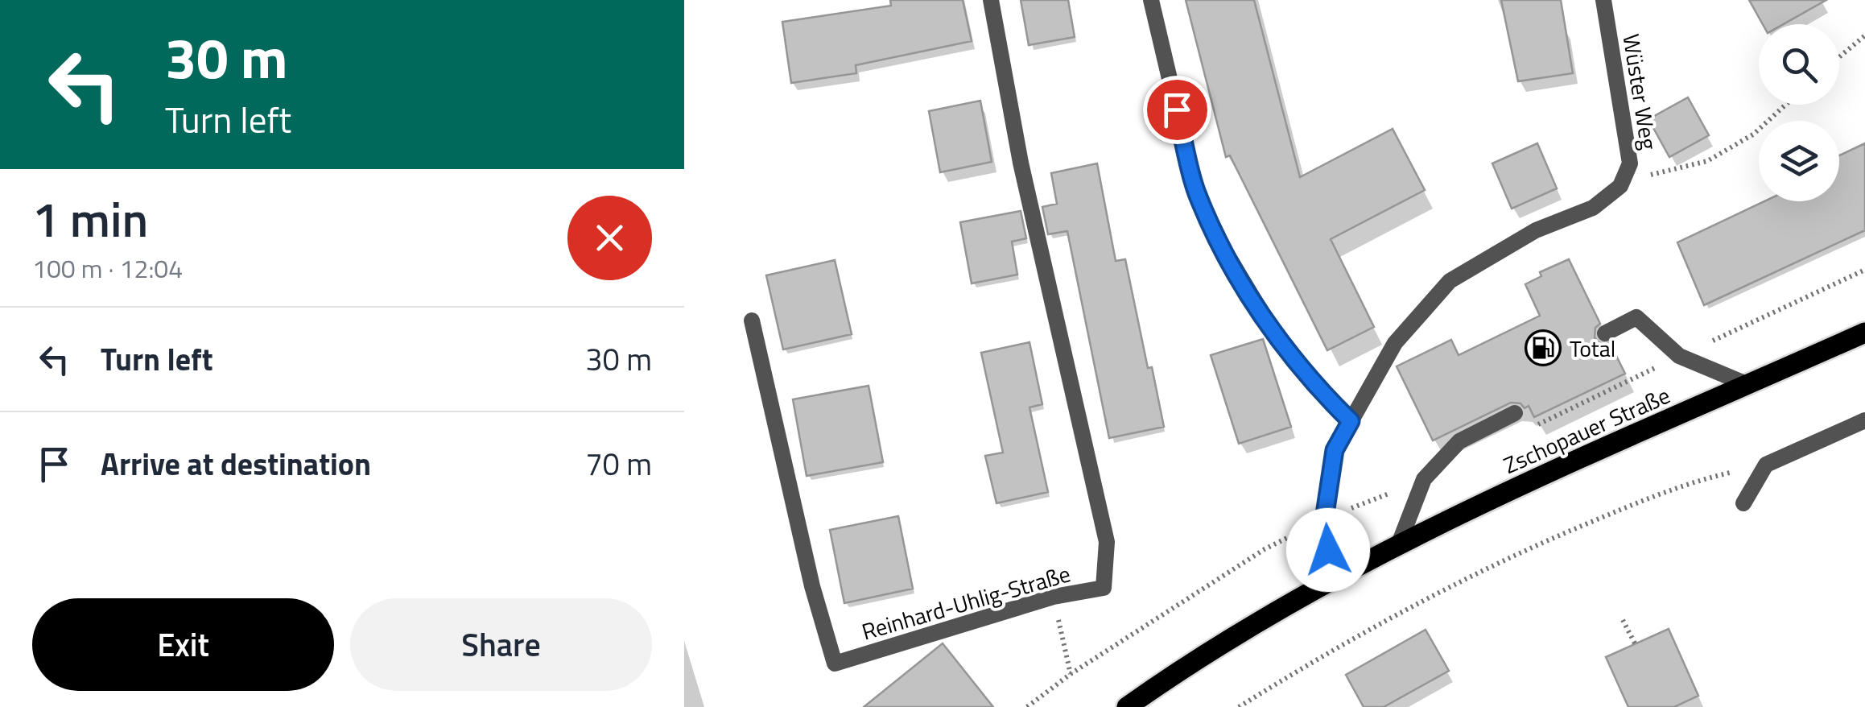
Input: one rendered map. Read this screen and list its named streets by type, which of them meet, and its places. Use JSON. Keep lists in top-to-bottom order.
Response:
{
  "streets": {
    "main road": ["Zschopauer Straße"],
    "street": ["Wüster Weg", "Reinhard-Uhlig-Straße"]
  },
  "places": {
    "fuel station": ["Total"]
  },
  "page": {
    "turn": ["30 m", "Turn left"],
    "heading": ["1 min", "100 m · 12:04"],
    "list": [
      {
        "name": "Turn left",
        "value": "30 m"
      },
      {
        "name": "Arrive at destination",
        "value": "70 m"
      }
    ],
    "buttons": ["Exit", "Share"]
  }
}
